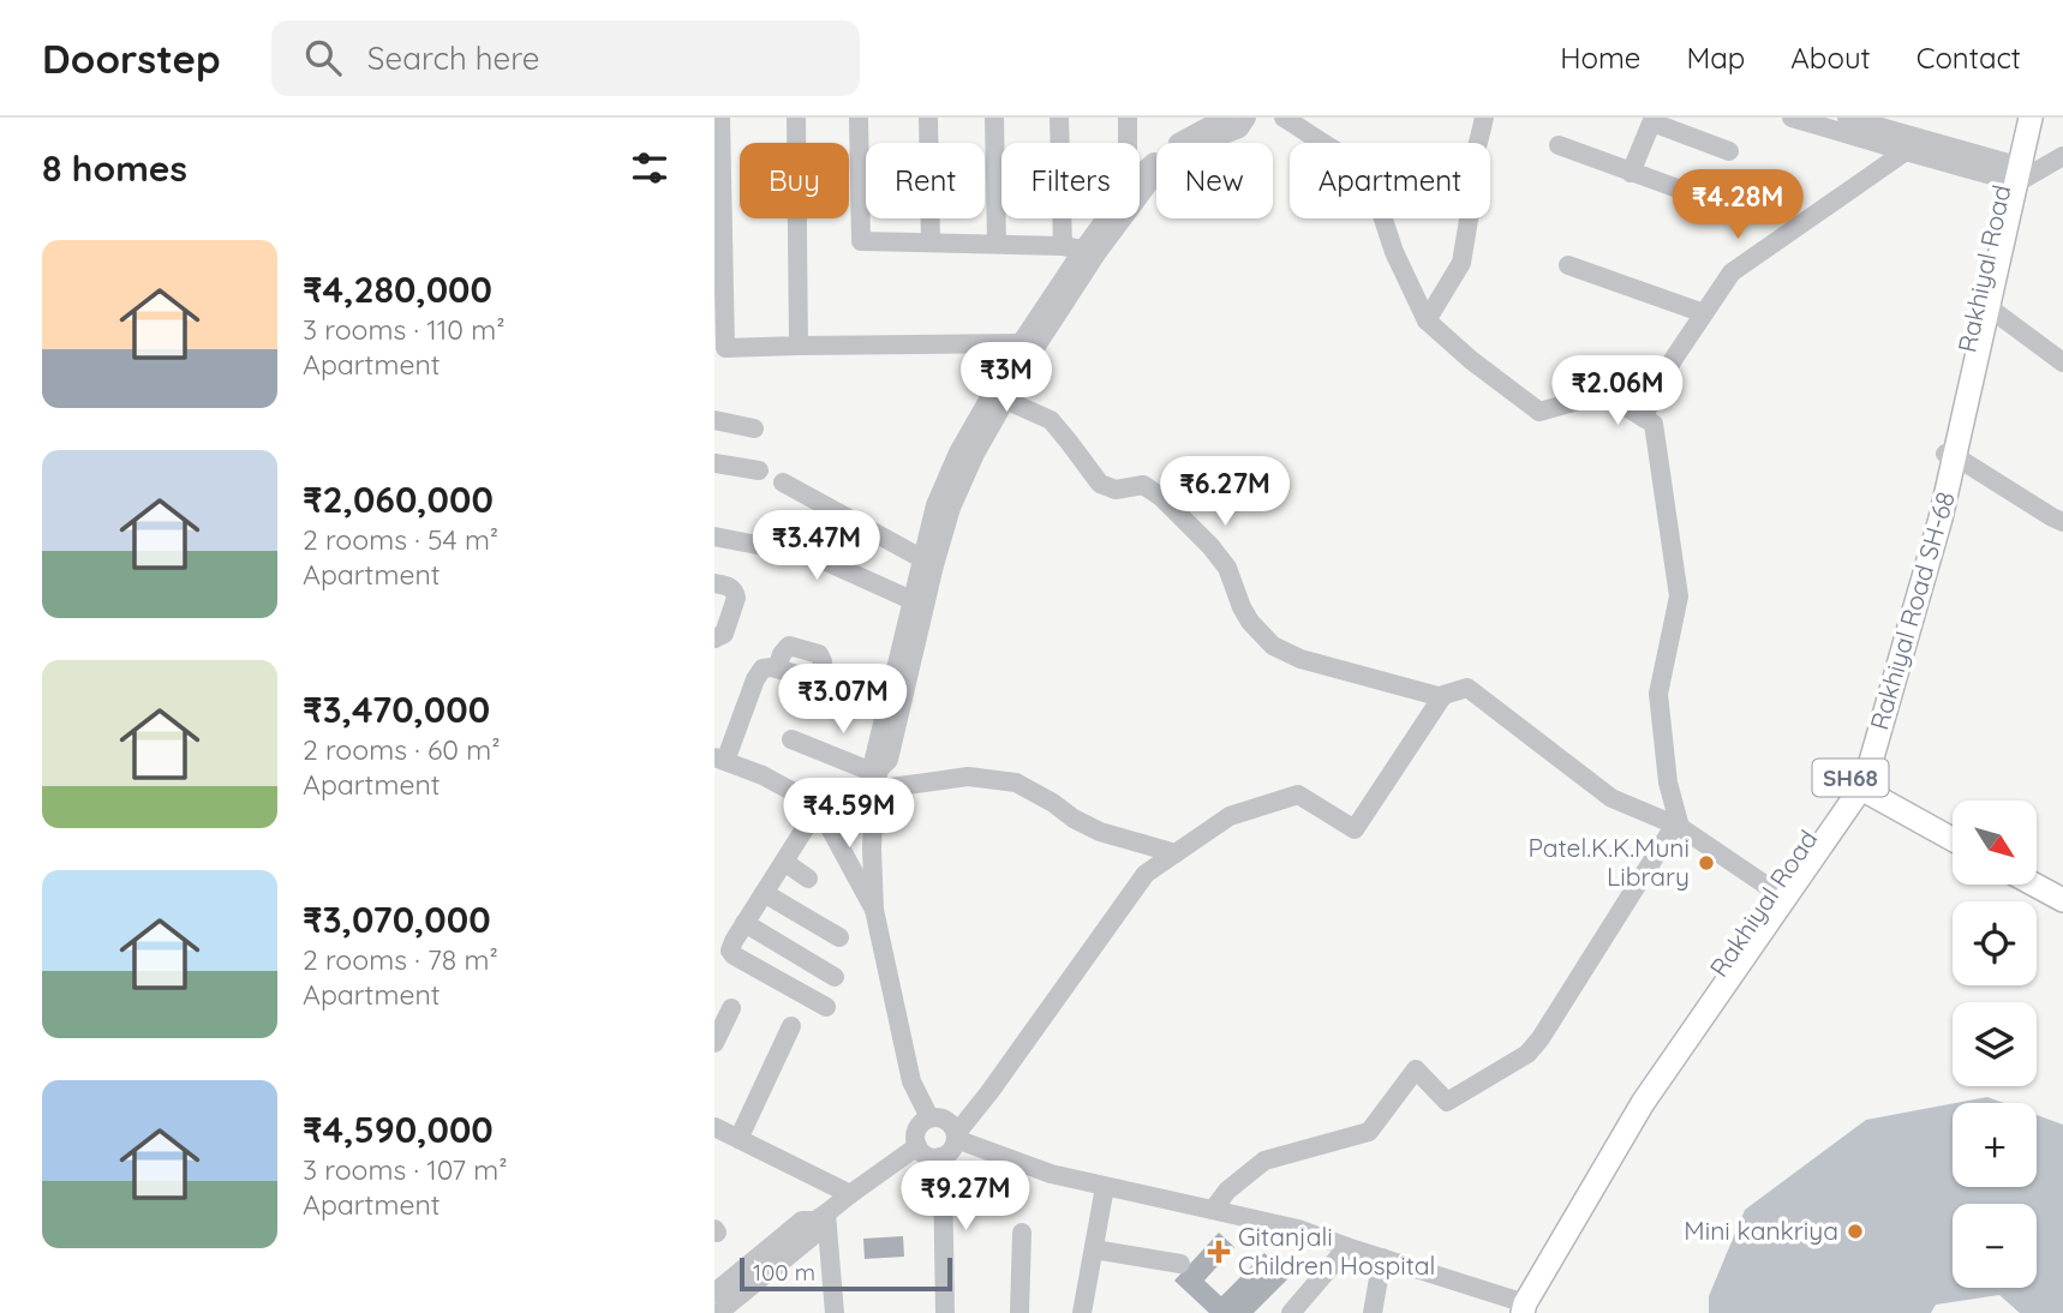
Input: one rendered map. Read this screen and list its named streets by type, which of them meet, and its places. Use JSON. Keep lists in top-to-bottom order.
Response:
{
  "streets": {
    "main road": ["Rakhiyal Road", "Rakhiyal Road SH-68", "SH68"]
  },
  "crossings": [
    ["Rakhiyal Road", "Rakhiyal Road SH-68"]
  ],
  "places": {
    "other": ["Patel.K.K.Muni Library", "Mini kankriya"],
    "health": ["Gitanjali Children Hospital"]
  },
  "scale_bar": "100 m",
  "north": "bottom right",
  "page": {
    "header": "Doorstep",
    "search": "Search here",
    "nav": [
      "Home",
      "Map",
      "About",
      "Contact"
    ],
    "heading": "8 homes",
    "chip": [
      "Buy",
      "Rent",
      "Filters",
      "New",
      "Apartment"
    ],
    "price": [
      "₹4.28M",
      "₹3M",
      "₹2.06M",
      "₹6.27M",
      "₹3.47M",
      "₹3.07M",
      "₹4.59M",
      "₹9.27M"
    ],
    "list": [
      {
        "name": "₹4,280,000",
        "note": "3 rooms · 110 m² · Apartment"
      },
      {
        "name": "₹2,060,000",
        "note": "2 rooms · 54 m² · Apartment"
      },
      {
        "name": "₹3,470,000",
        "note": "2 rooms · 60 m² · Apartment"
      },
      {
        "name": "₹3,070,000",
        "note": "2 rooms · 78 m² · Apartment"
      },
      {
        "name": "₹4,590,000",
        "note": "3 rooms · 107 m² · Apartment"
      }
    ],
    "map_buttons": ["+", "−"],
    "scale": "100 m"
  }
}
